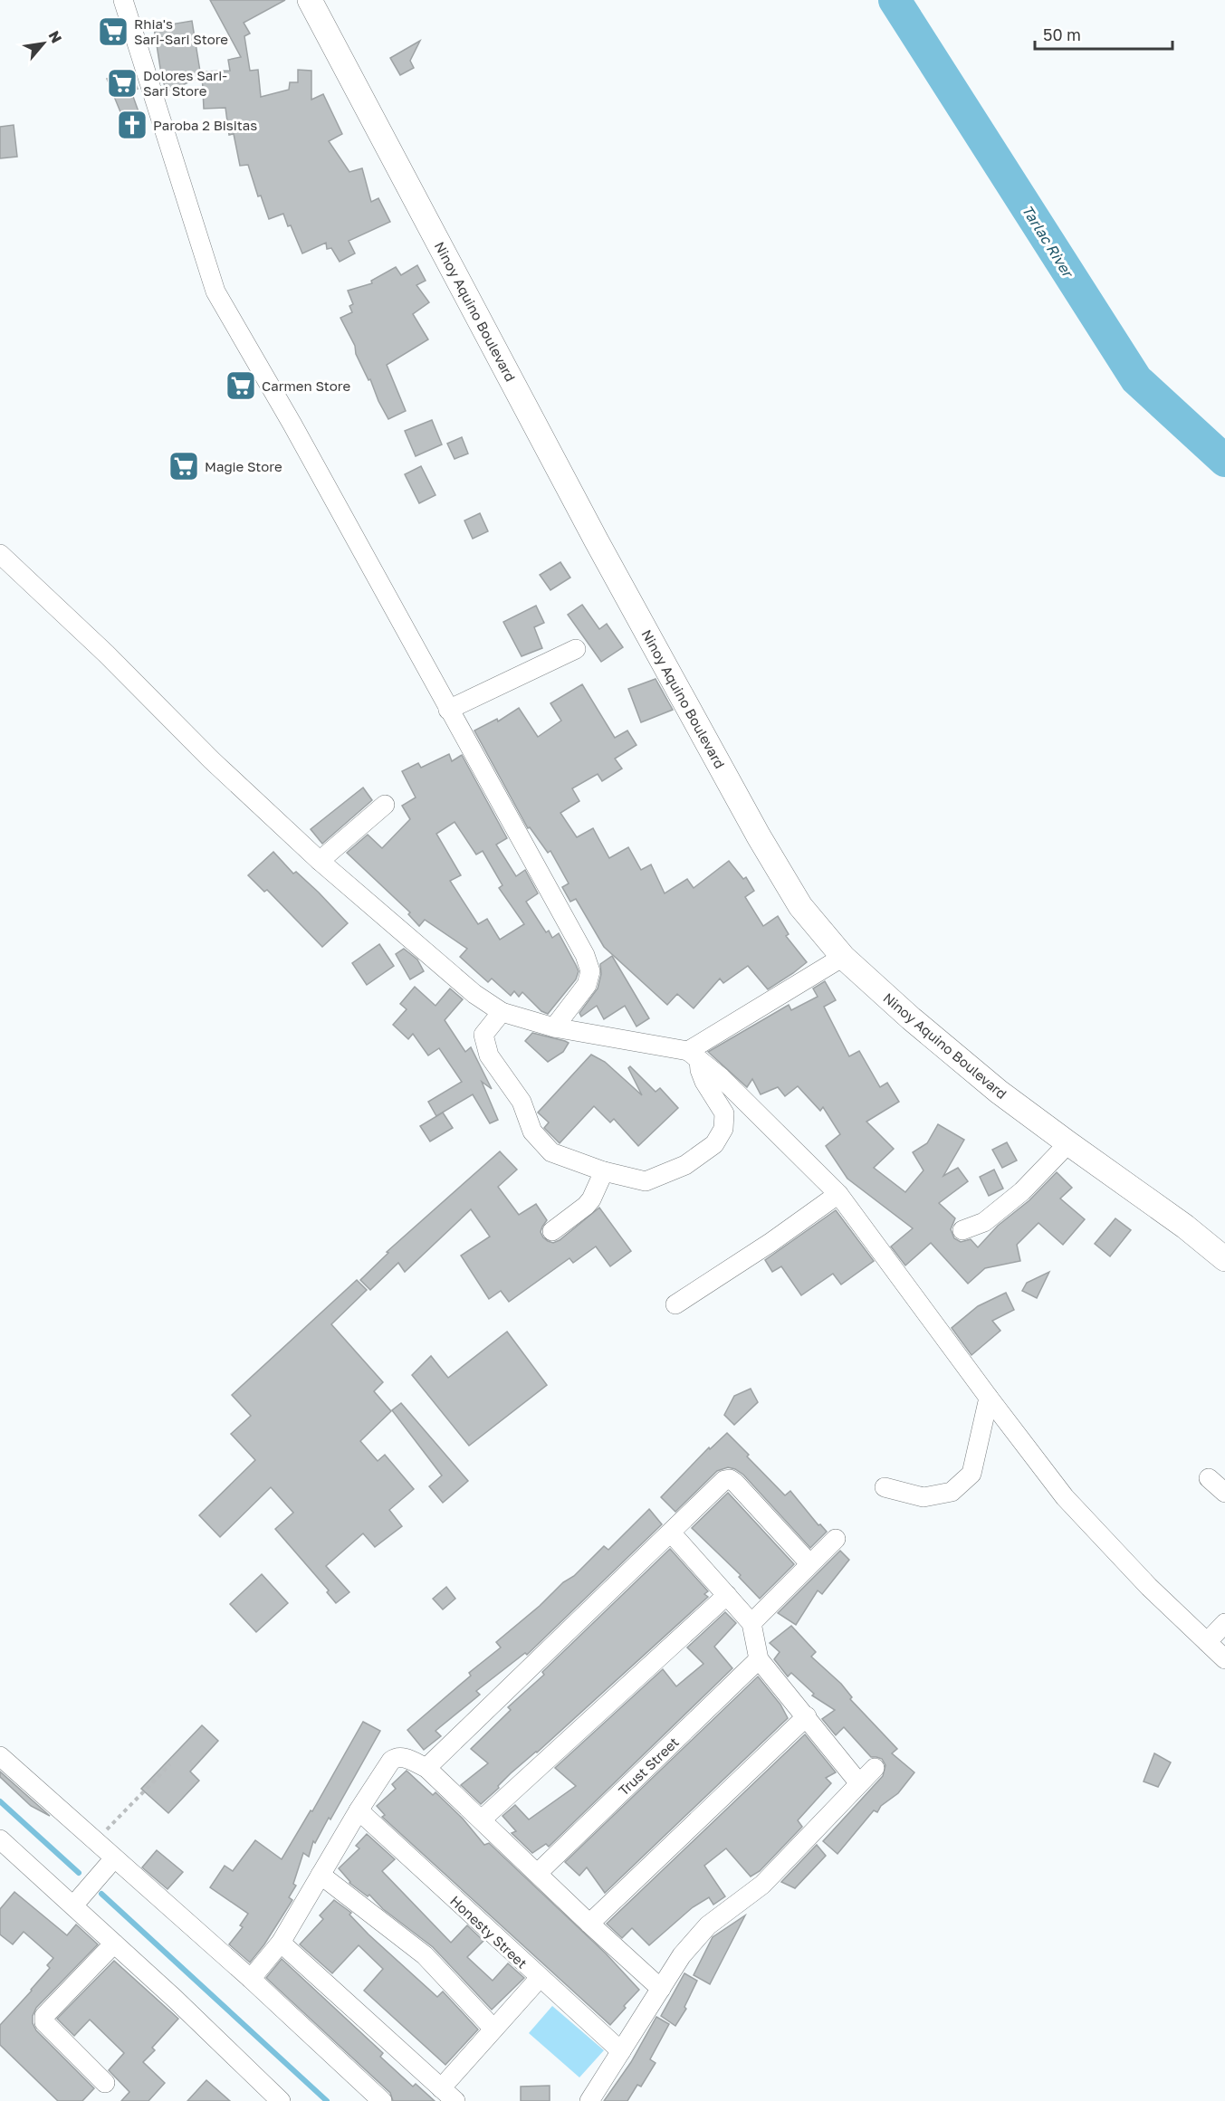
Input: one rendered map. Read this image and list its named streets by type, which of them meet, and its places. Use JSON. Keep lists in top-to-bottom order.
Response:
{
  "streets": {
    "main road": ["Ninoy Aquino Boulevard"],
    "street": ["Trust Street", "Honesty Street"]
  },
  "water": ["Tarlac River"],
  "places": {
    "supermarket": [
      "Rhia's Sari-Sari Store",
      "Dolores Sari- Sari Store",
      "Carmen Store",
      "Magie Store"
    ],
    "church": ["Paroba 2 Bisitas"]
  },
  "scale_bar": "50 m",
  "north": "top right"
}
